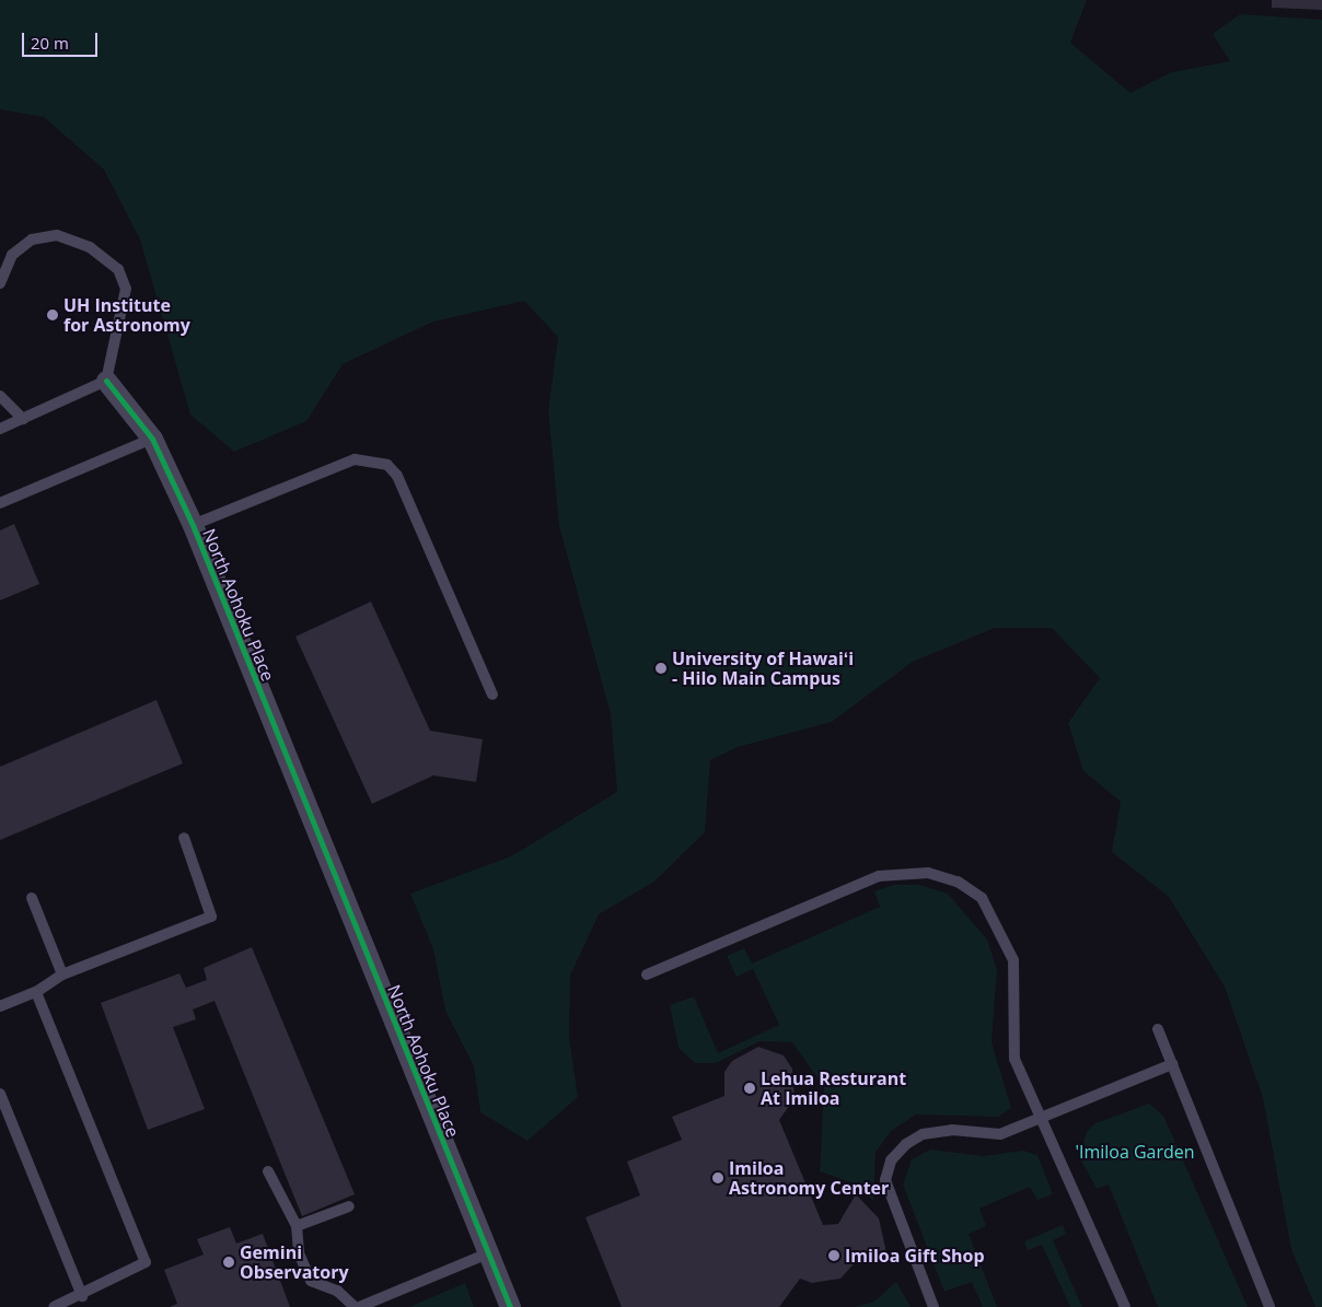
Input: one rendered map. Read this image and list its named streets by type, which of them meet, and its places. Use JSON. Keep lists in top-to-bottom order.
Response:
{
  "streets": {
    "street": ["North Aohoku Place"]
  },
  "parks": ["'Imiloa Garden"],
  "places": [
    "UH Institute for Astronomy",
    "University of Hawaiʻi - Hilo Main Campus",
    "Lehua Resturant At Imiloa",
    "Imiloa Astronomy Center",
    "Imiloa Gift Shop",
    "Gemini Observatory"
  ],
  "scale_bar": "20 m"
}
